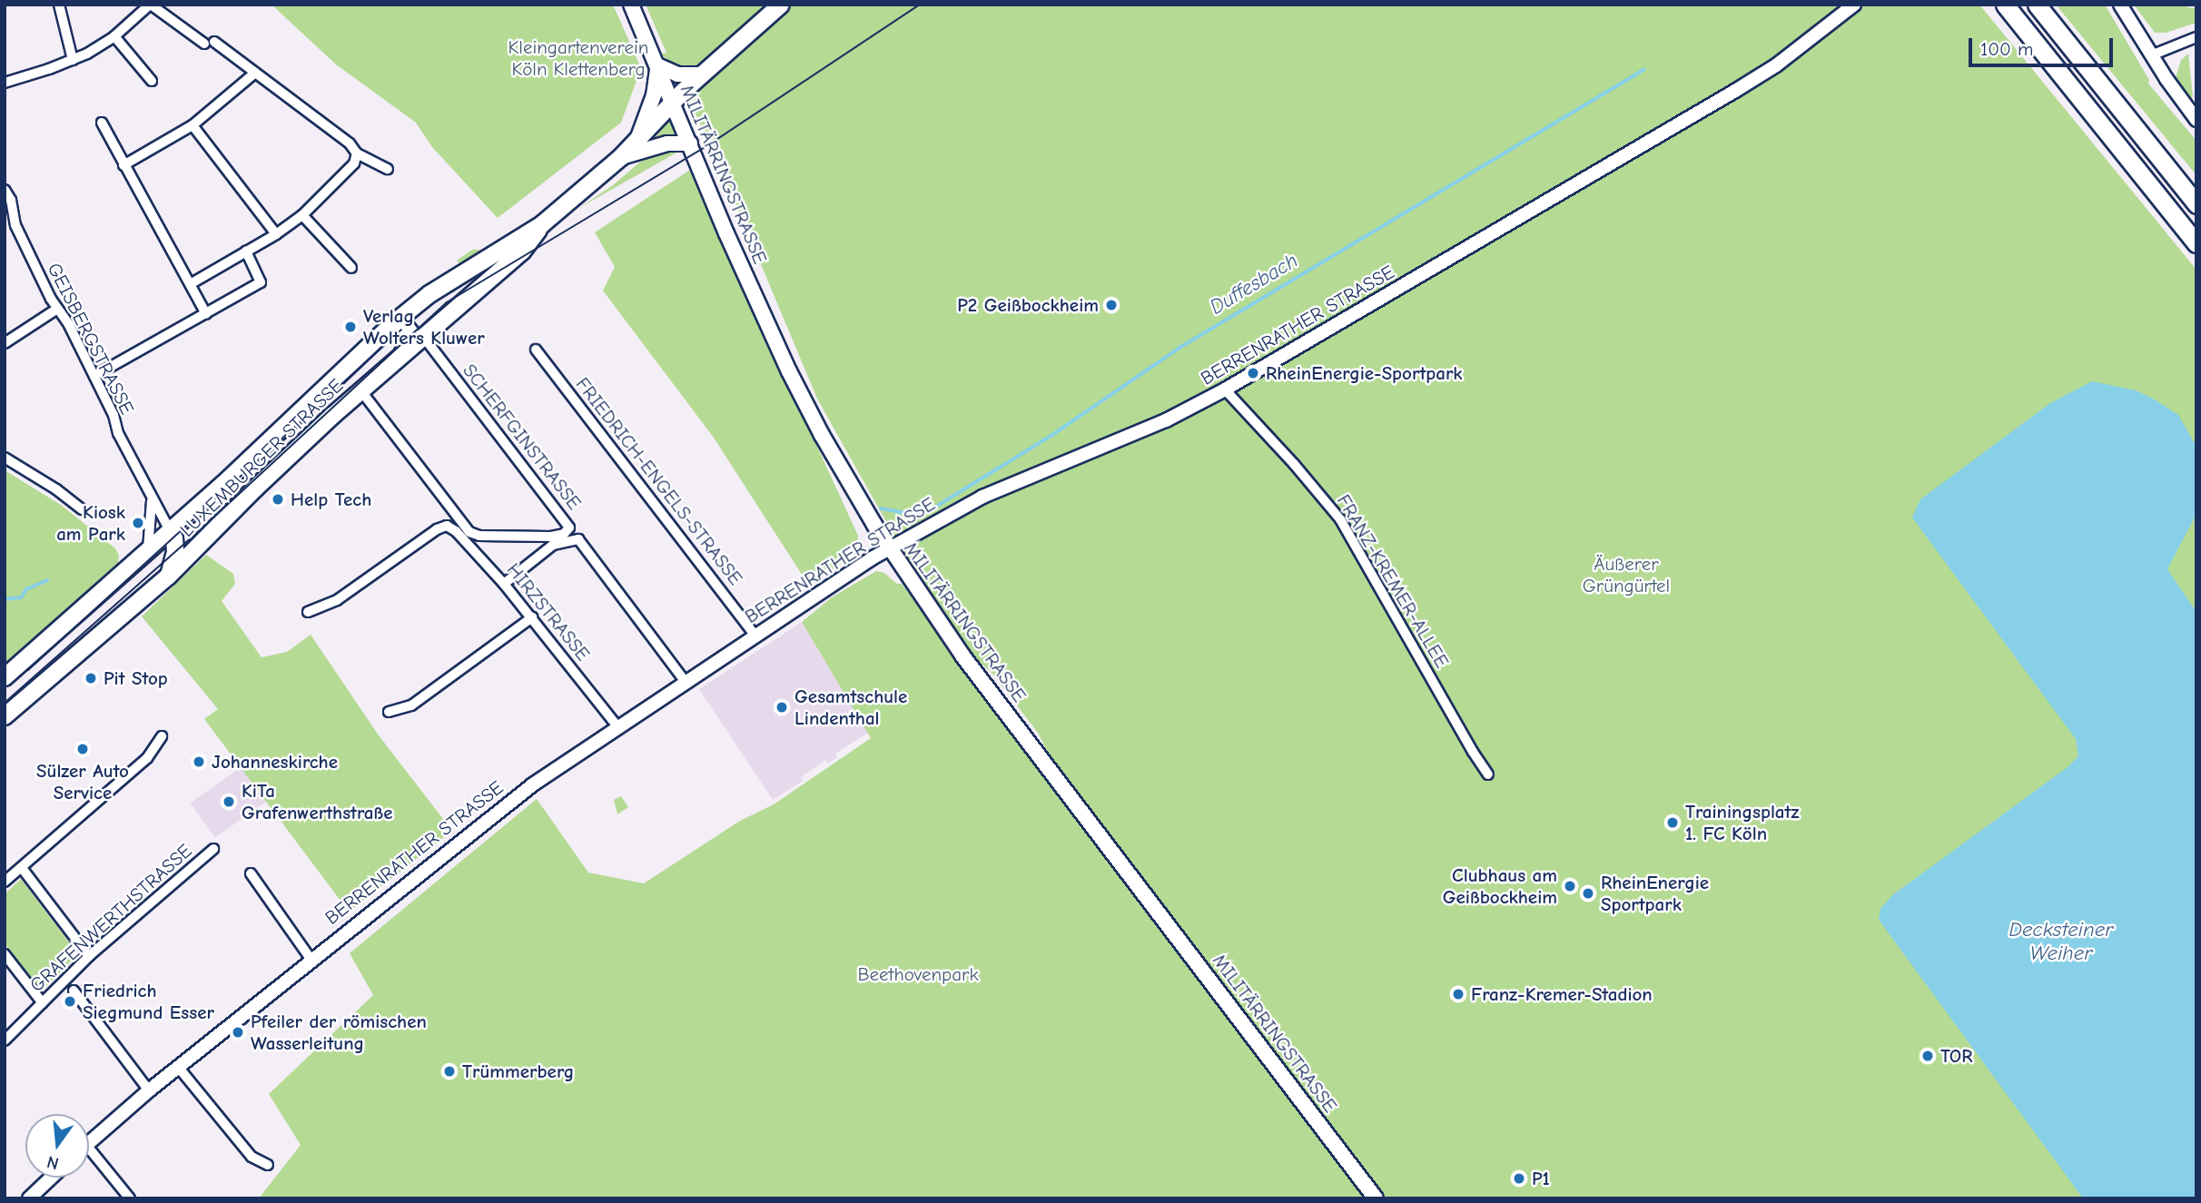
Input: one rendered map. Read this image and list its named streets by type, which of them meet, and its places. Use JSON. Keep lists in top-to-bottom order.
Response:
{
  "streets": {
    "main road": ["MILITÄRRINGSTRASSE", "LUXEMBURGER STRASSE"],
    "street": [
      "BERRENRATHER STRASSE",
      "GEISBERGSTRASSE",
      "SCHERFGINSTRASSE",
      "FRIEDRICH-ENGELS-STRASSE",
      "FRANZ-KREMER-ALLEE",
      "HIRZSTRASSE",
      "GRAFENWERTHSTRASSE"
    ]
  },
  "crossings": [
    ["MILITÄRRINGSTRASSE", "BERRENRATHER STRASSE"],
    ["MILITÄRRINGSTRASSE", "LUXEMBURGER STRASSE"],
    ["BERRENRATHER STRASSE", "SCHERFGINSTRASSE"],
    ["BERRENRATHER STRASSE", "FRIEDRICH-ENGELS-STRASSE"],
    ["BERRENRATHER STRASSE", "FRANZ-KREMER-ALLEE"],
    ["BERRENRATHER STRASSE", "HIRZSTRASSE"],
    ["GEISBERGSTRASSE", "LUXEMBURGER STRASSE"],
    ["SCHERFGINSTRASSE", "LUXEMBURGER STRASSE"],
    ["SCHERFGINSTRASSE", "HIRZSTRASSE"]
  ],
  "water": ["Duffesbach", "Decksteiner Weiher"],
  "parks": ["Kleingartenverein Köln Klettenberg", "Äußerer Grüngürtel", "Beethovenpark"],
  "places": [
    "P2 Geißbockheim",
    "Verlag Wolters Kluwer",
    "RheinEnergie-Sportpark",
    "Help Tech",
    "Kiosk am Park",
    "Pit Stop",
    "Gesamtschule Lindenthal",
    "Sülzer Auto Service",
    "Johanneskirche",
    "KiTa Grafenwerthstraße",
    "Trainingsplatz 1. FC Köln",
    "Clubhaus am Geißbockheim",
    "RheinEnergie Sportpark",
    "Franz-Kremer-Stadion",
    "Friedrich Siegmund Esser",
    "Pfeiler der römischen Wasserleitung",
    "TOR",
    "Trümmerberg",
    "P1"
  ],
  "scale_bar": "100 m",
  "north": "bottom"
}
